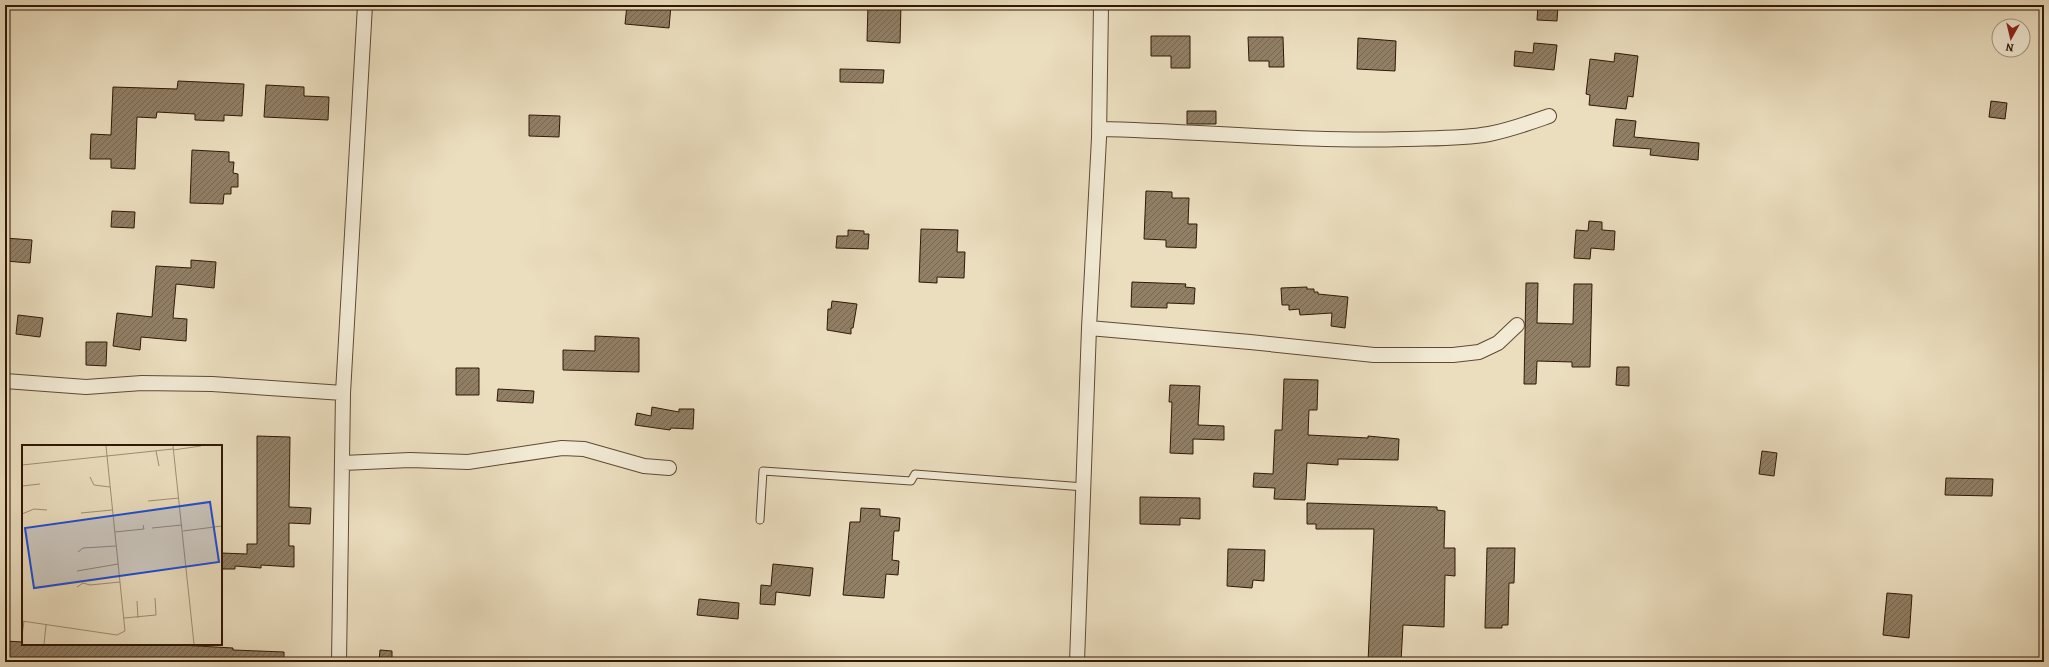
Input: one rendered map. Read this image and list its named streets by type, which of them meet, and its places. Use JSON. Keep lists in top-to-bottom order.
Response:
{
  "north": "bottom"
}
